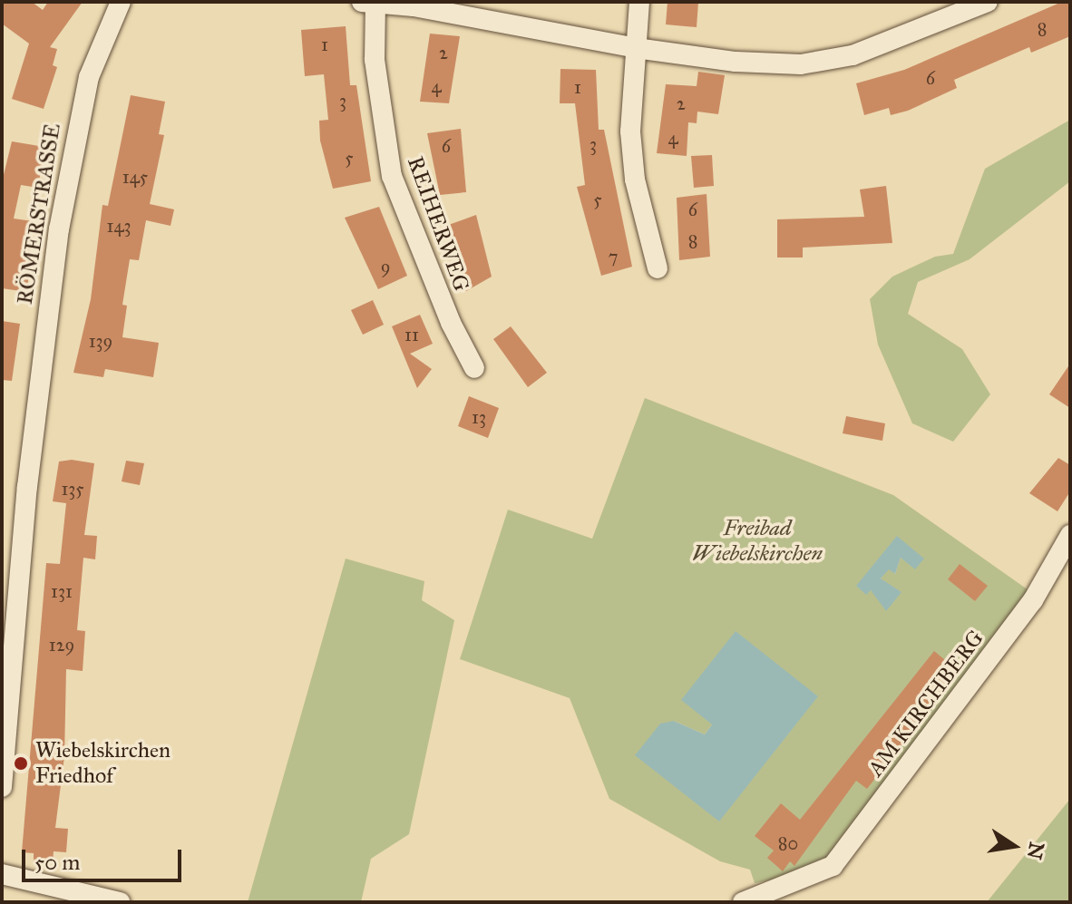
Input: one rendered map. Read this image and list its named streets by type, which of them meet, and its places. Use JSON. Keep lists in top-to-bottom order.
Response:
{
  "streets": {
    "street": ["RÖMERSTRASSE", "REIHERWEG", "AM KIRCHBERG"]
  },
  "parks": ["Freibad Wiebelskirchen"],
  "places": ["Wiebelskirchen Friedhof"],
  "house_numbers": [
    "8",
    "1",
    "2",
    "6",
    "4",
    "1",
    "3",
    "2",
    "4",
    "3",
    "6",
    "5",
    "145",
    "5",
    "6",
    "143",
    "8",
    "7",
    "9",
    "11",
    "139",
    "13",
    "135",
    "131",
    "129",
    "80"
  ],
  "scale_bar": "50 m",
  "north": "right"
}
